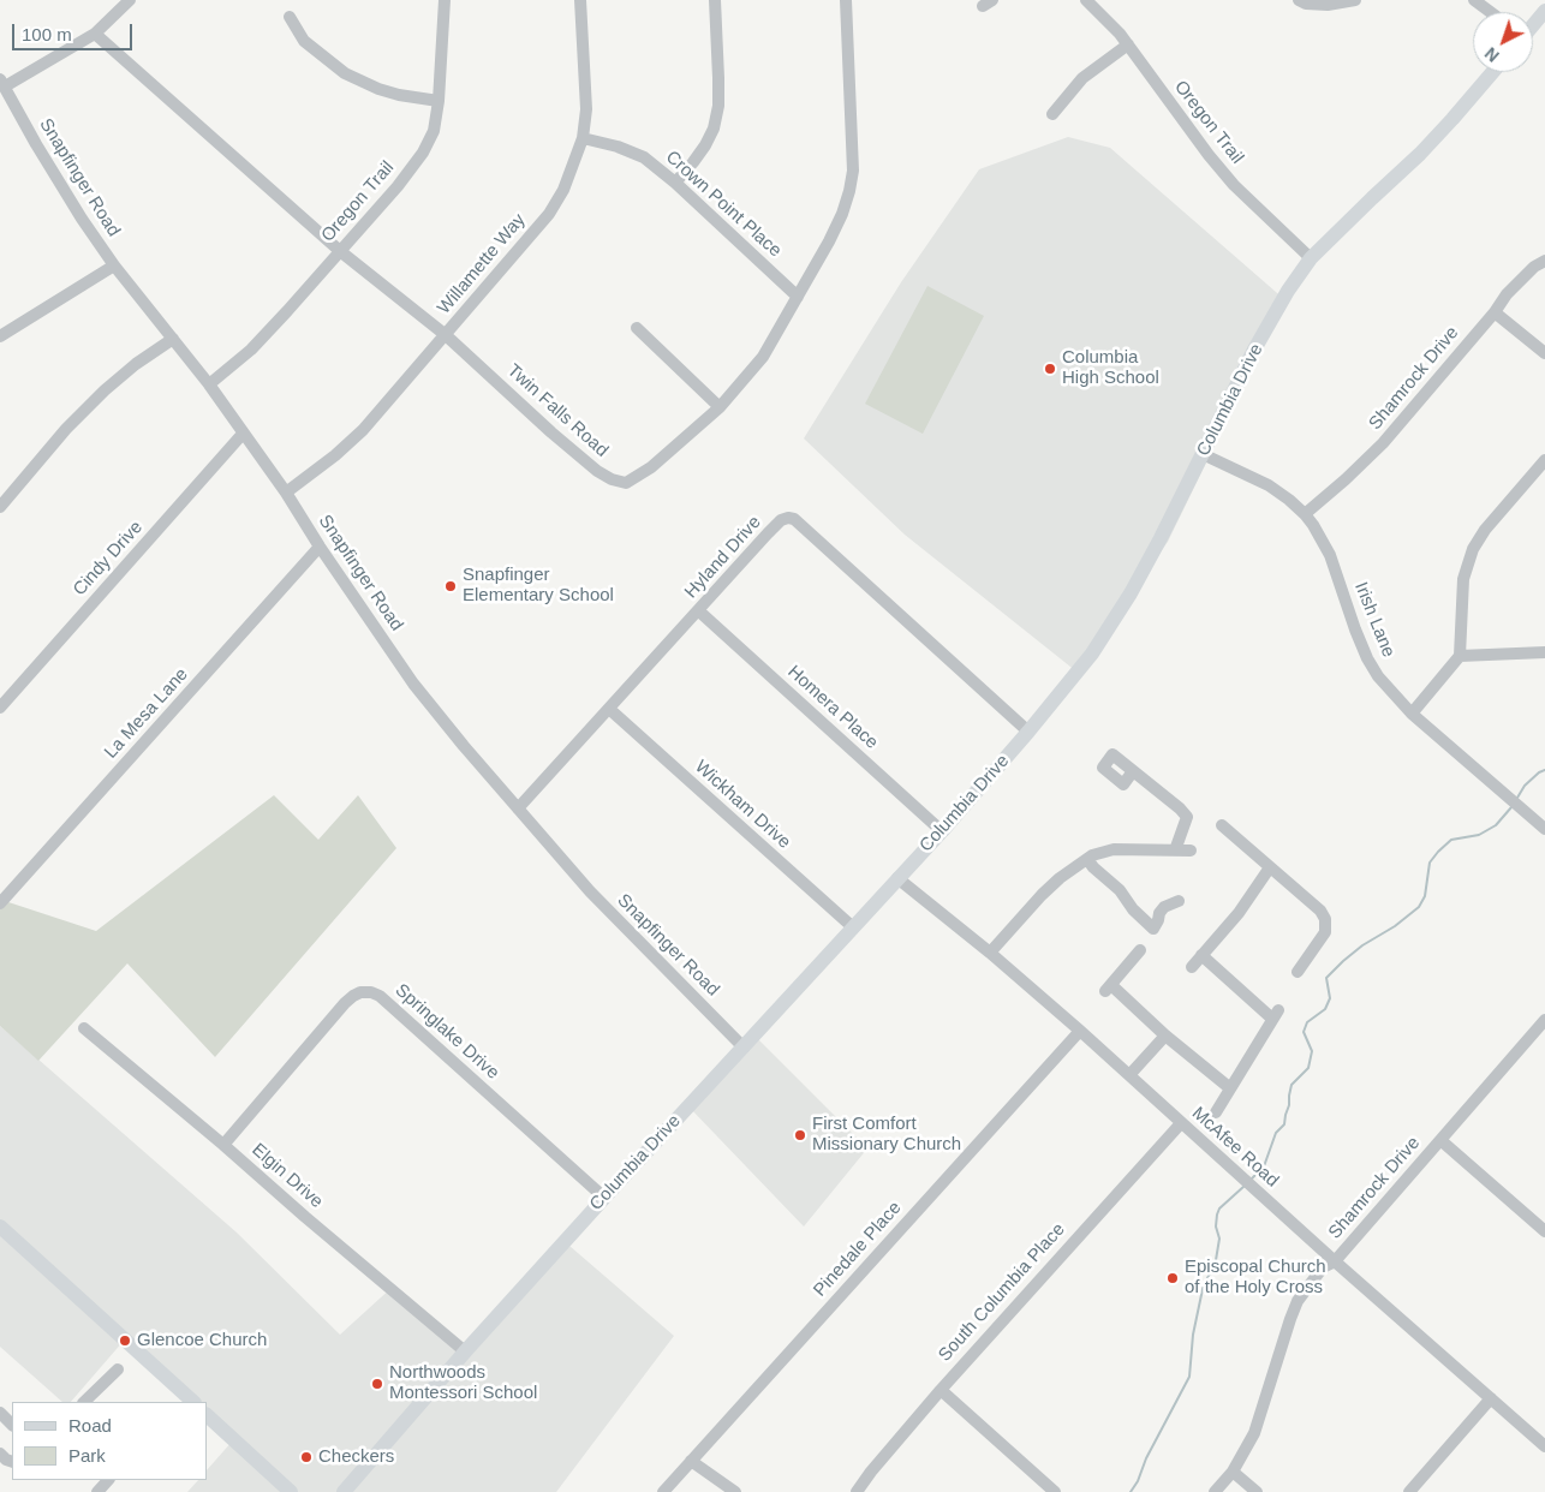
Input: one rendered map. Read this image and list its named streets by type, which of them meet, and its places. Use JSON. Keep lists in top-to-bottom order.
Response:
{
  "streets": {
    "main road": ["Columbia Drive"],
    "street": [
      "Oregon Trail",
      "Snapfinger Road",
      "Crown Point Place",
      "Willamette Way",
      "Shamrock Drive",
      "Twin Falls Road",
      "Hyland Drive",
      "Cindy Drive",
      "Irish Lane",
      "Homera Place",
      "La Mesa Lane",
      "Wickham Drive",
      "Springlake Drive",
      "McAfee Road",
      "Elgin Drive",
      "Pinedale Place",
      "South Columbia Place"
    ]
  },
  "crossings": [
    ["Oregon Trail", "Snapfinger Road"],
    ["Oregon Trail", "Columbia Drive"],
    ["Oregon Trail", "Twin Falls Road"],
    ["Snapfinger Road", "Willamette Way"],
    ["Snapfinger Road", "Columbia Drive"],
    ["Snapfinger Road", "Hyland Drive"],
    ["Snapfinger Road", "Cindy Drive"],
    ["Snapfinger Road", "La Mesa Lane"],
    ["Crown Point Place", "Willamette Way"],
    ["Crown Point Place", "Twin Falls Road"],
    ["Willamette Way", "Twin Falls Road"],
    ["Shamrock Drive", "Irish Lane"],
    ["Shamrock Drive", "McAfee Road"],
    ["Columbia Drive", "Hyland Drive"],
    ["Columbia Drive", "Irish Lane"],
    ["Columbia Drive", "Homera Place"],
    ["Columbia Drive", "Wickham Drive"],
    ["Columbia Drive", "Springlake Drive"],
    ["Columbia Drive", "McAfee Road"],
    ["Columbia Drive", "Elgin Drive"],
    ["Hyland Drive", "Homera Place"],
    ["Hyland Drive", "Wickham Drive"],
    ["Springlake Drive", "Elgin Drive"],
    ["McAfee Road", "Pinedale Place"],
    ["McAfee Road", "South Columbia Place"]
  ],
  "places": [
    "Columbia High School",
    "Snapfinger Elementary School",
    "First Comfort Missionary Church",
    "Episcopal Church of the Holy Cross",
    "Glencoe Church",
    "Northwoods Montessori School",
    "Checkers"
  ],
  "legend": ["Road", "Park"],
  "scale_bar": "100 m",
  "north": "bottom left"
}
